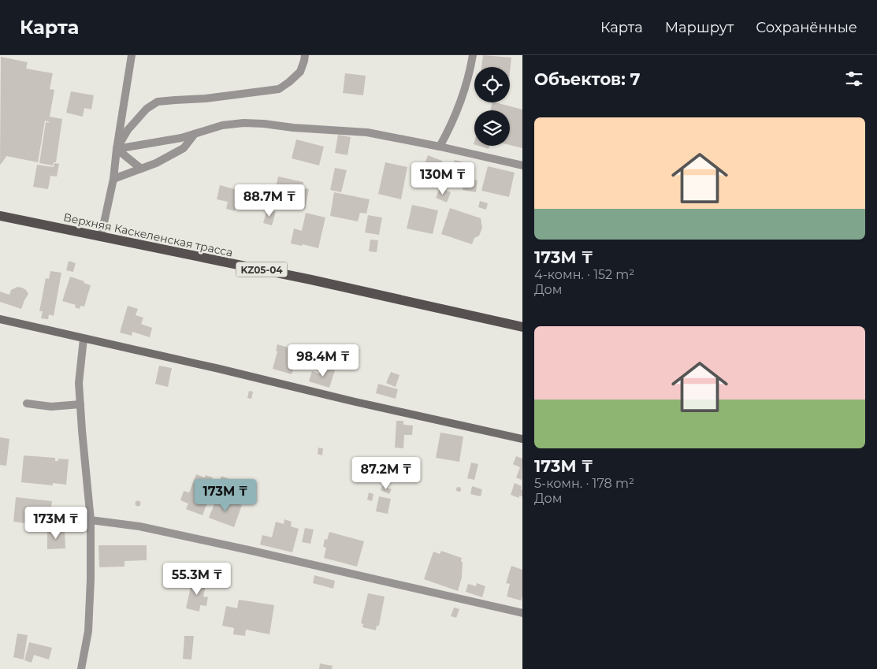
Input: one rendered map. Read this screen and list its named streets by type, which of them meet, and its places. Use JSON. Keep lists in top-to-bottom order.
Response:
{
  "streets": {
    "main road": ["Верхняя Каскеленская трасса", "KZ05-04"]
  },
  "page": {
    "header": "Карта",
    "nav": ["Карта", "Маршрут", "Сохранённые"],
    "heading": "Объектов: 7",
    "list": [
      {
        "name": "173M ₸",
        "note": "4-комн. · 152 m² · Дом"
      },
      {
        "name": "173M ₸",
        "note": "5-комн. · 178 m² · Дом"
      }
    ],
    "price": [
      "130M ₸",
      "88.7M ₸",
      "98.4M ₸",
      "87.2M ₸",
      "173M ₸",
      "173M ₸",
      "55.3M ₸"
    ]
  }
}
